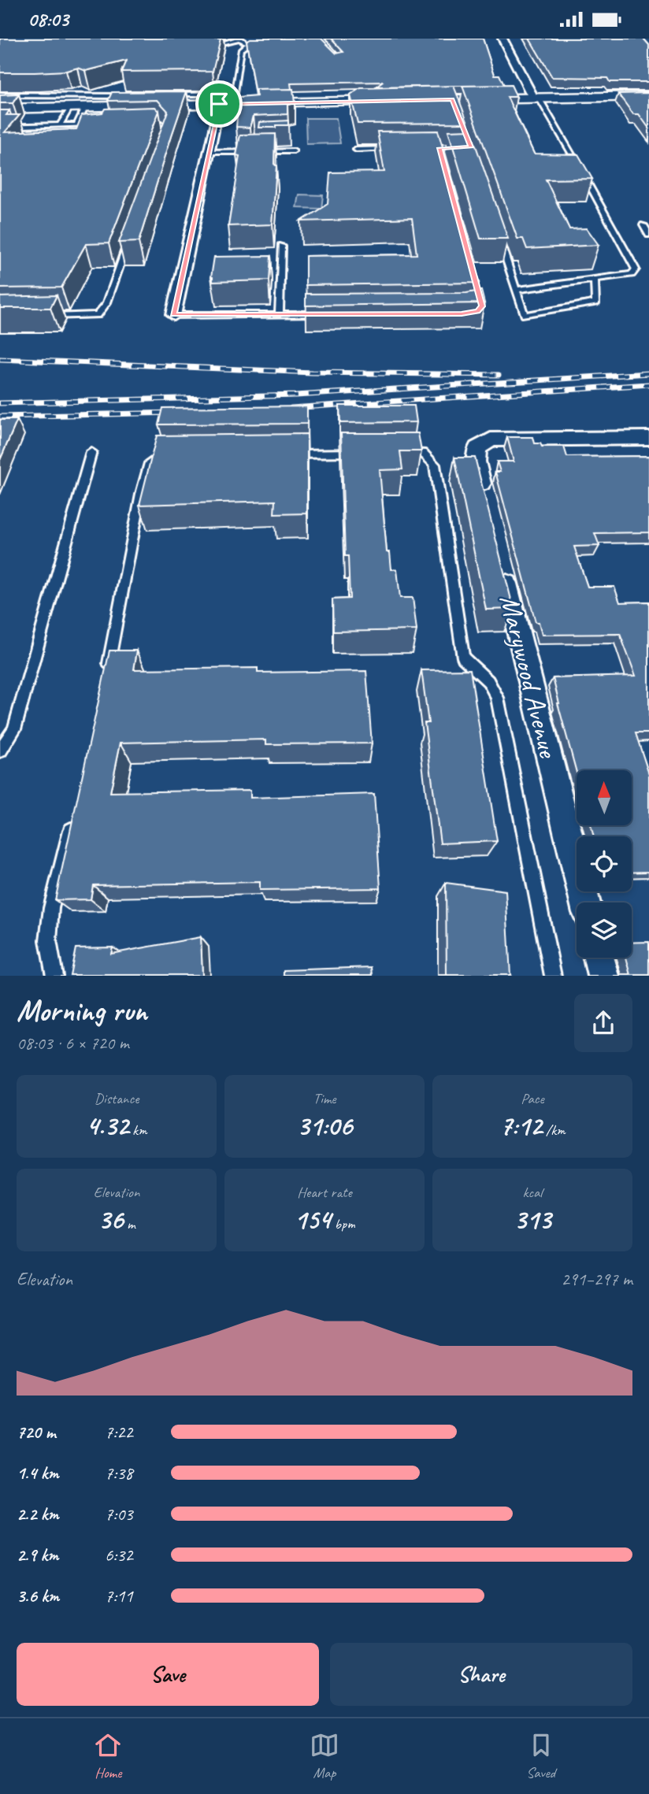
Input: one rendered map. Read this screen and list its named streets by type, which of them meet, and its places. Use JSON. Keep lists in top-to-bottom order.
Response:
{
  "streets": {
    "street": ["Marywood Avenue"]
  },
  "north": "top",
  "page": {
    "status": "08:03",
    "heading": ["Morning run", "08:03 · 6 × 720 m"],
    "stats": [
      ["Distance", "4.32 km"],
      ["Time", "31:06"],
      ["Pace", "7:12 /km"],
      ["Elevation", "36 m"],
      ["Heart rate", "154 bpm"],
      ["kcal", "313"]
    ],
    "chart": ["Elevation", "291–297 m"],
    "list": [
      {
        "name": "720 m",
        "note": "7:22"
      },
      {
        "name": "1.4 km",
        "note": "7:38"
      },
      {
        "name": "2.2 km",
        "note": "7:03"
      },
      {
        "name": "2.9 km",
        "note": "6:32"
      },
      {
        "name": "3.6 km",
        "note": "7:11"
      }
    ],
    "buttons": ["Save", "Share"],
    "tabs": ["Home", "Map", "Saved"]
  }
}
